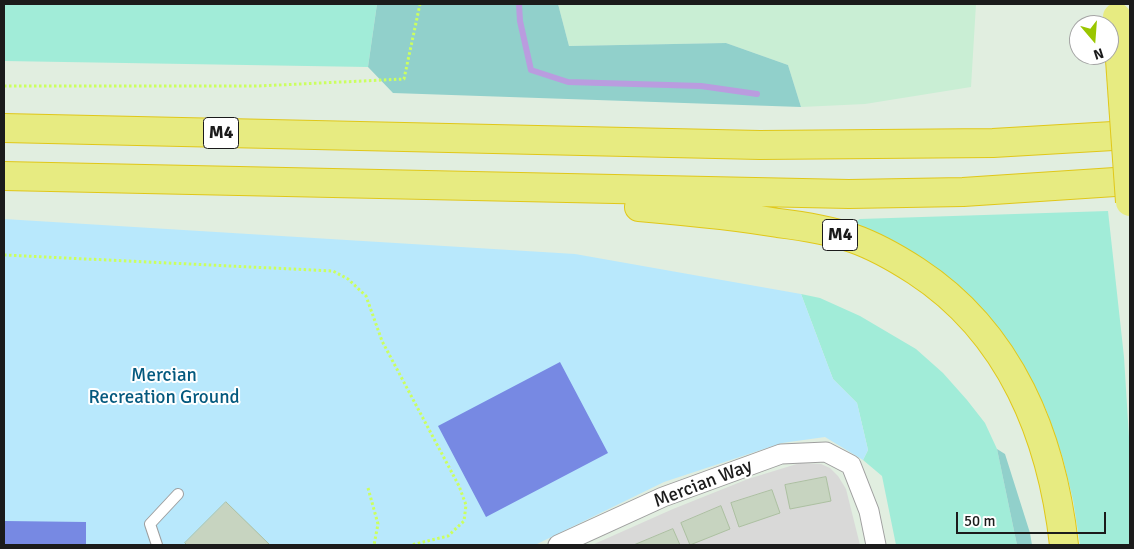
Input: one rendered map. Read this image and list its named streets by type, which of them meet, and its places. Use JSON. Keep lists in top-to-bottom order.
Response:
{
  "streets": {
    "highway": ["M4"],
    "street": ["Mercian Way"]
  },
  "parks": ["Mercian Recreation Ground"],
  "scale_bar": "50 m",
  "north": "bottom"
}
